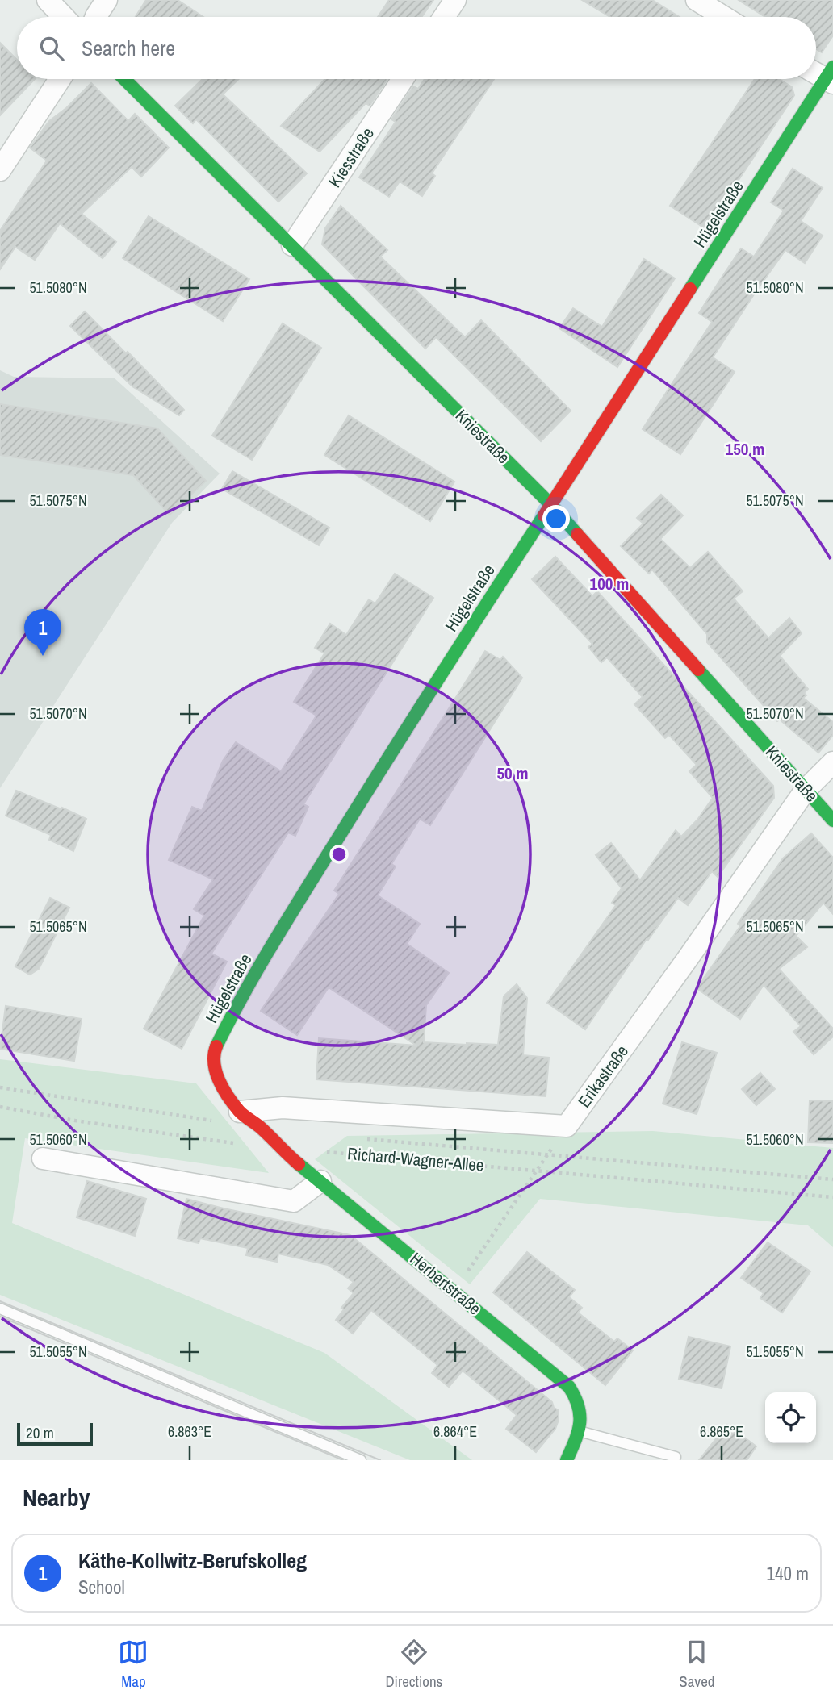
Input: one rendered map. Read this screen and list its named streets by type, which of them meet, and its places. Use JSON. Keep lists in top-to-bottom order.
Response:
{
  "streets": {
    "street": [
      "Kiesstraße",
      "Hügelstraße",
      "Kniestraße",
      "Erikastraße",
      "Herbertstraße"
    ],
    "path": ["Richard-Wagner-Allee"]
  },
  "crossings": [
    ["Kiesstraße", "Kniestraße"],
    ["Hügelstraße", "Kniestraße"],
    ["Hügelstraße", "Herbertstraße"],
    ["Kniestraße", "Erikastraße"]
  ],
  "scale_bar": "20 m",
  "page": {
    "search": "Search here",
    "pins": "1",
    "scale": "20 m",
    "heading": "Nearby",
    "list": [
      {
        "mark": "1",
        "name": "Käthe-Kollwitz-Berufskolleg",
        "note": "School",
        "value": "140 m"
      }
    ],
    "nav": ["Map", "Directions", "Saved"]
  },
  "coordinates": [
    "51.5080°N",
    "51.5075°N",
    "51.5070°N",
    "51.5065°N",
    "51.5060°N",
    "51.5055°N",
    "6.863°E",
    "6.864°E",
    "6.865°E"
  ],
  "rings": ["150 m", "100 m", "50 m"]
}
